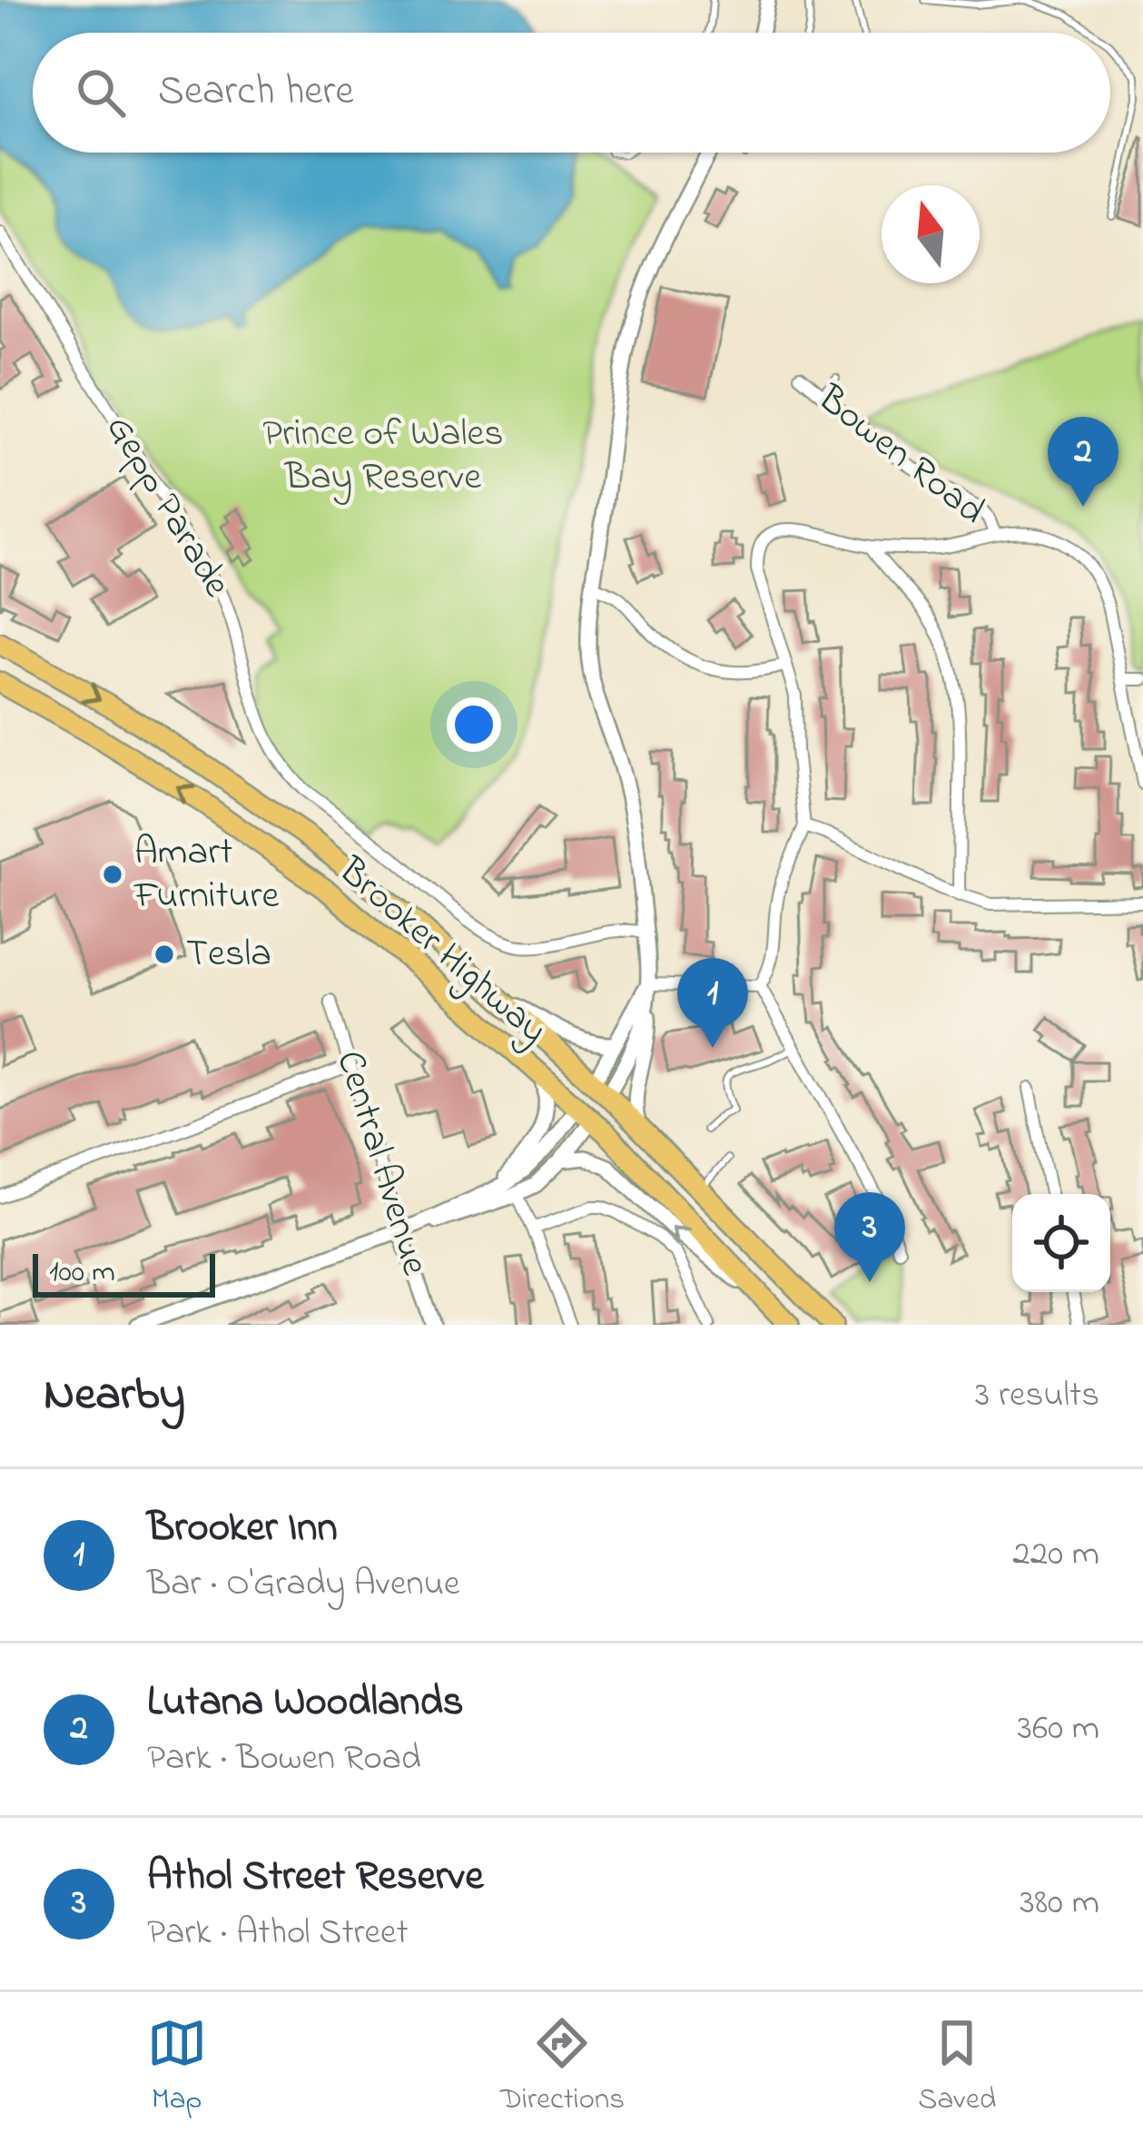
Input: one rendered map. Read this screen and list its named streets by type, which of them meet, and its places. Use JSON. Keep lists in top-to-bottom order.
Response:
{
  "streets": {
    "highway": ["Brooker Highway"],
    "street": ["Bowen Road", "Gepp Parade", "Central Avenue"]
  },
  "parks": ["Prince of Wales Bay Reserve"],
  "places": ["Amart Furniture", "Tesla"],
  "scale_bar": "100 m",
  "north": "top",
  "page": {
    "search": "Search here",
    "pins": ["2", "1", "3"],
    "scale": "100 m",
    "heading": ["Nearby", "3 results"],
    "list": [
      {
        "mark": "1",
        "name": "Brooker Inn",
        "note": "Bar · O'Grady Avenue",
        "value": "220 m"
      },
      {
        "mark": "2",
        "name": "Lutana Woodlands",
        "note": "Park · Bowen Road",
        "value": "360 m"
      },
      {
        "mark": "3",
        "name": "Athol Street Reserve",
        "note": "Park · Athol Street",
        "value": "380 m"
      }
    ],
    "nav": ["Map", "Directions", "Saved"]
  }
}
